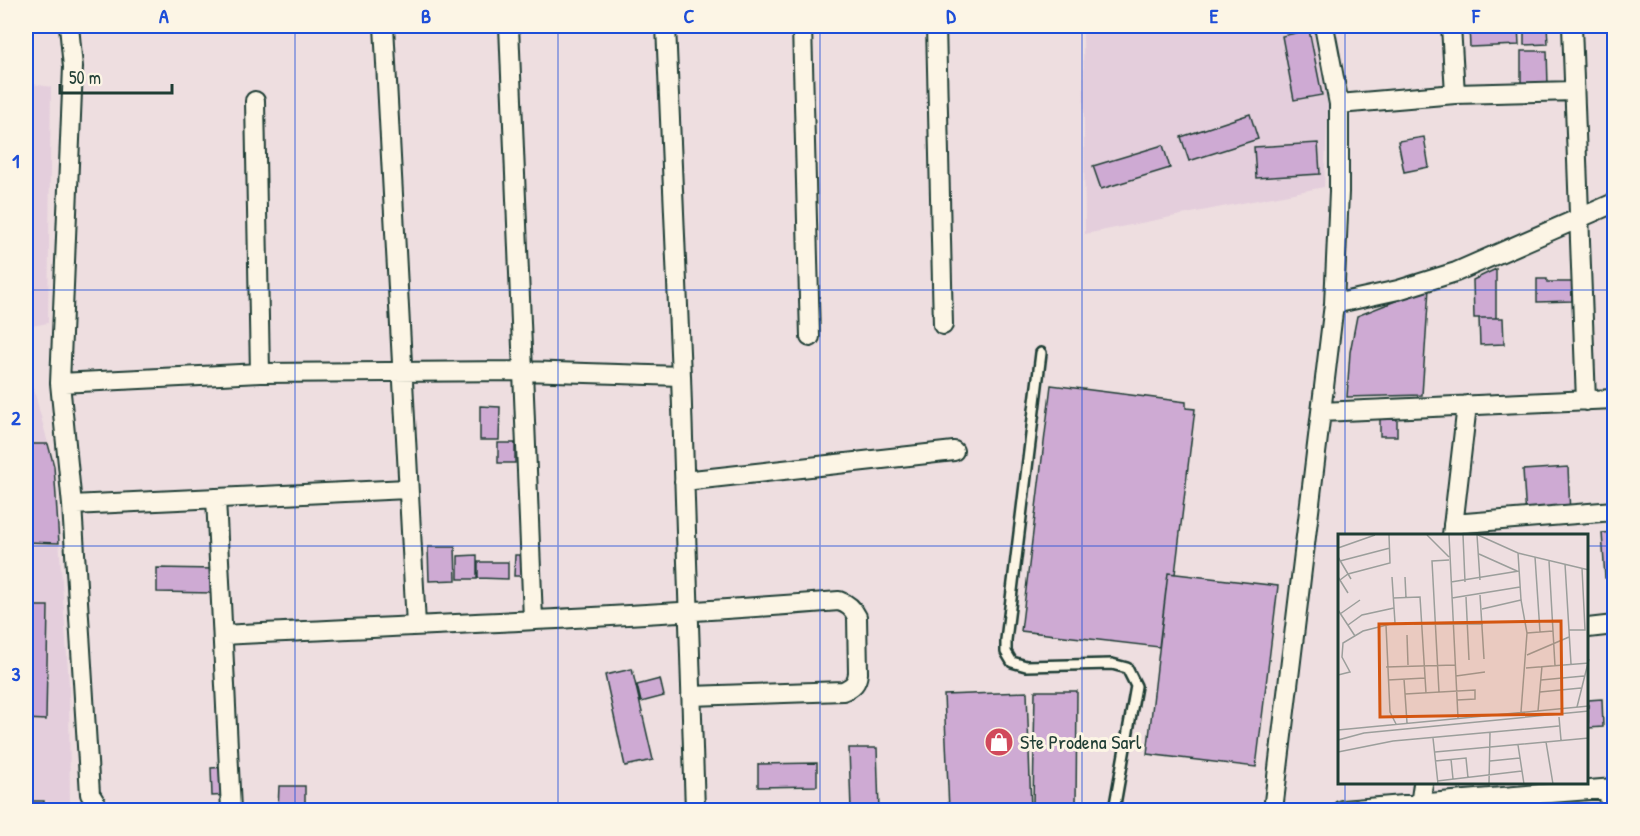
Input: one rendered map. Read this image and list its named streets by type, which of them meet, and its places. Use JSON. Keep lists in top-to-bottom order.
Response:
{
  "places": {
    "shop": ["Ste Prodena Sarl"]
  },
  "scale_bar": "50 m",
  "grid": {
    "columns": [
      "A",
      "B",
      "C",
      "D",
      "E",
      "F"
    ],
    "rows": ["1", "2", "3"]
  }
}
